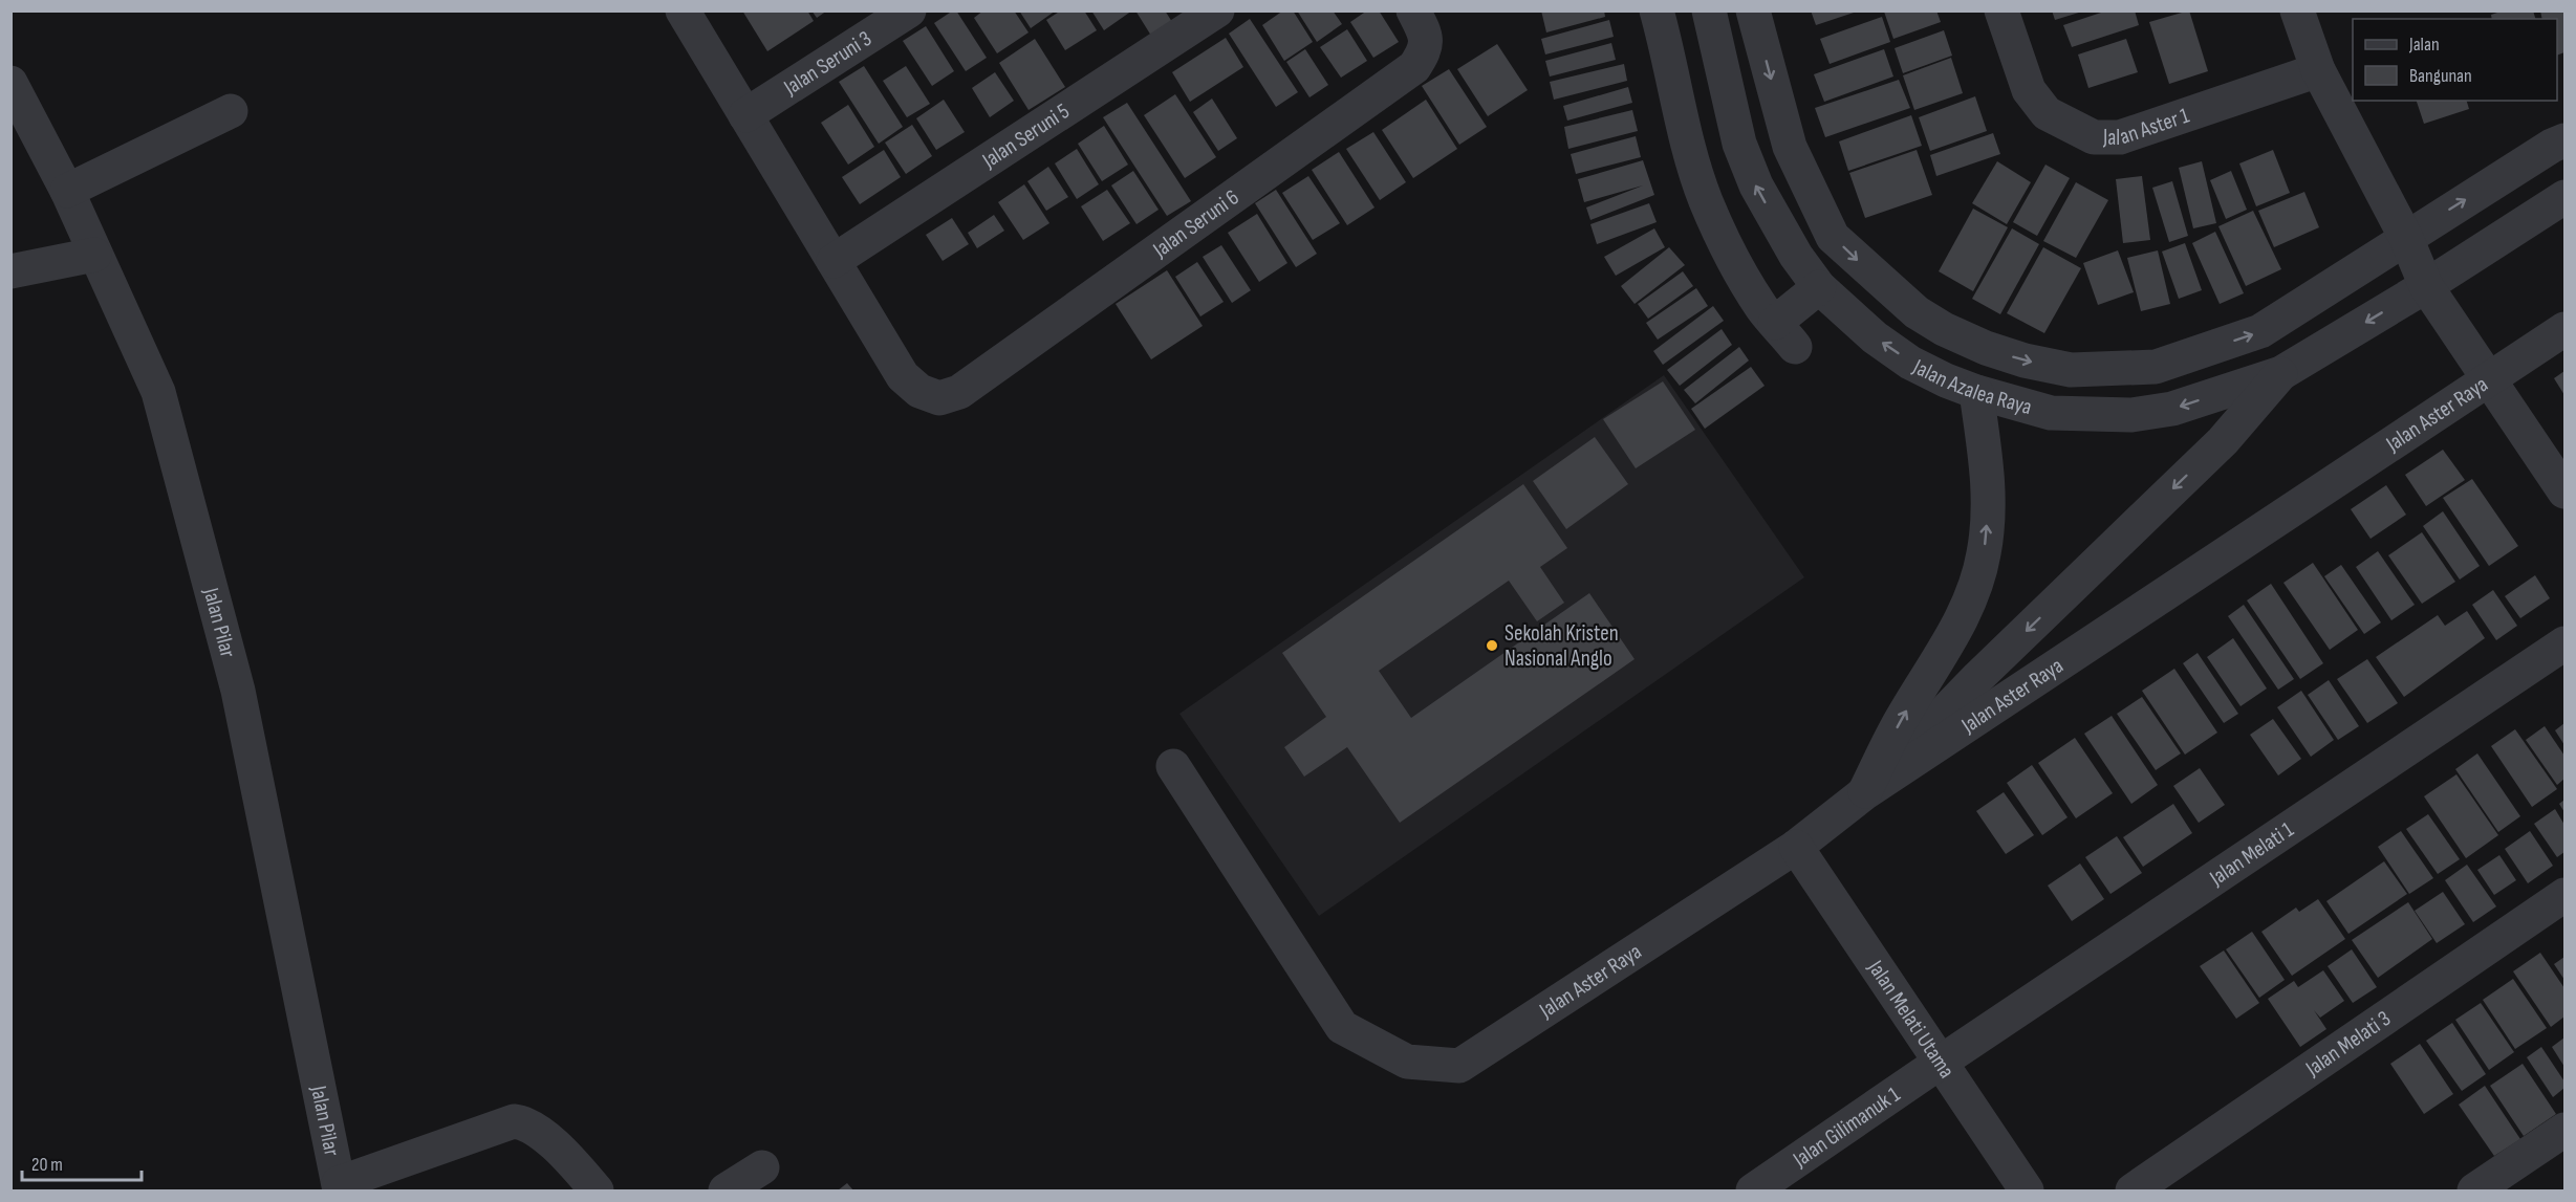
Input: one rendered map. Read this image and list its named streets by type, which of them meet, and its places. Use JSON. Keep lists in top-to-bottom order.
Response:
{
  "streets": {
    "street": [
      "Jalan Seruni 3",
      "Jalan Aster 1",
      "Jalan Seruni 5",
      "Jalan Seruni 6",
      "Jalan Azalea Raya",
      "Jalan Aster Raya",
      "Jalan Pilar",
      "Jalan Melati 1",
      "Jalan Melati Utama",
      "Jalan Melati 3",
      "Jalan Gilimanuk 1"
    ]
  },
  "crossings": [
    ["Jalan Seruni 5", "Jalan Seruni 6"],
    ["Jalan Aster Raya", "Jalan Melati Utama"],
    ["Jalan Melati 1", "Jalan Melati Utama"],
    ["Jalan Melati 1", "Jalan Gilimanuk 1"],
    ["Jalan Melati Utama", "Jalan Gilimanuk 1"]
  ],
  "places": ["Sekolah Kristen Nasional Anglo"],
  "legend": ["Jalan", "Bangunan"],
  "scale_bar": "20 m"
}
